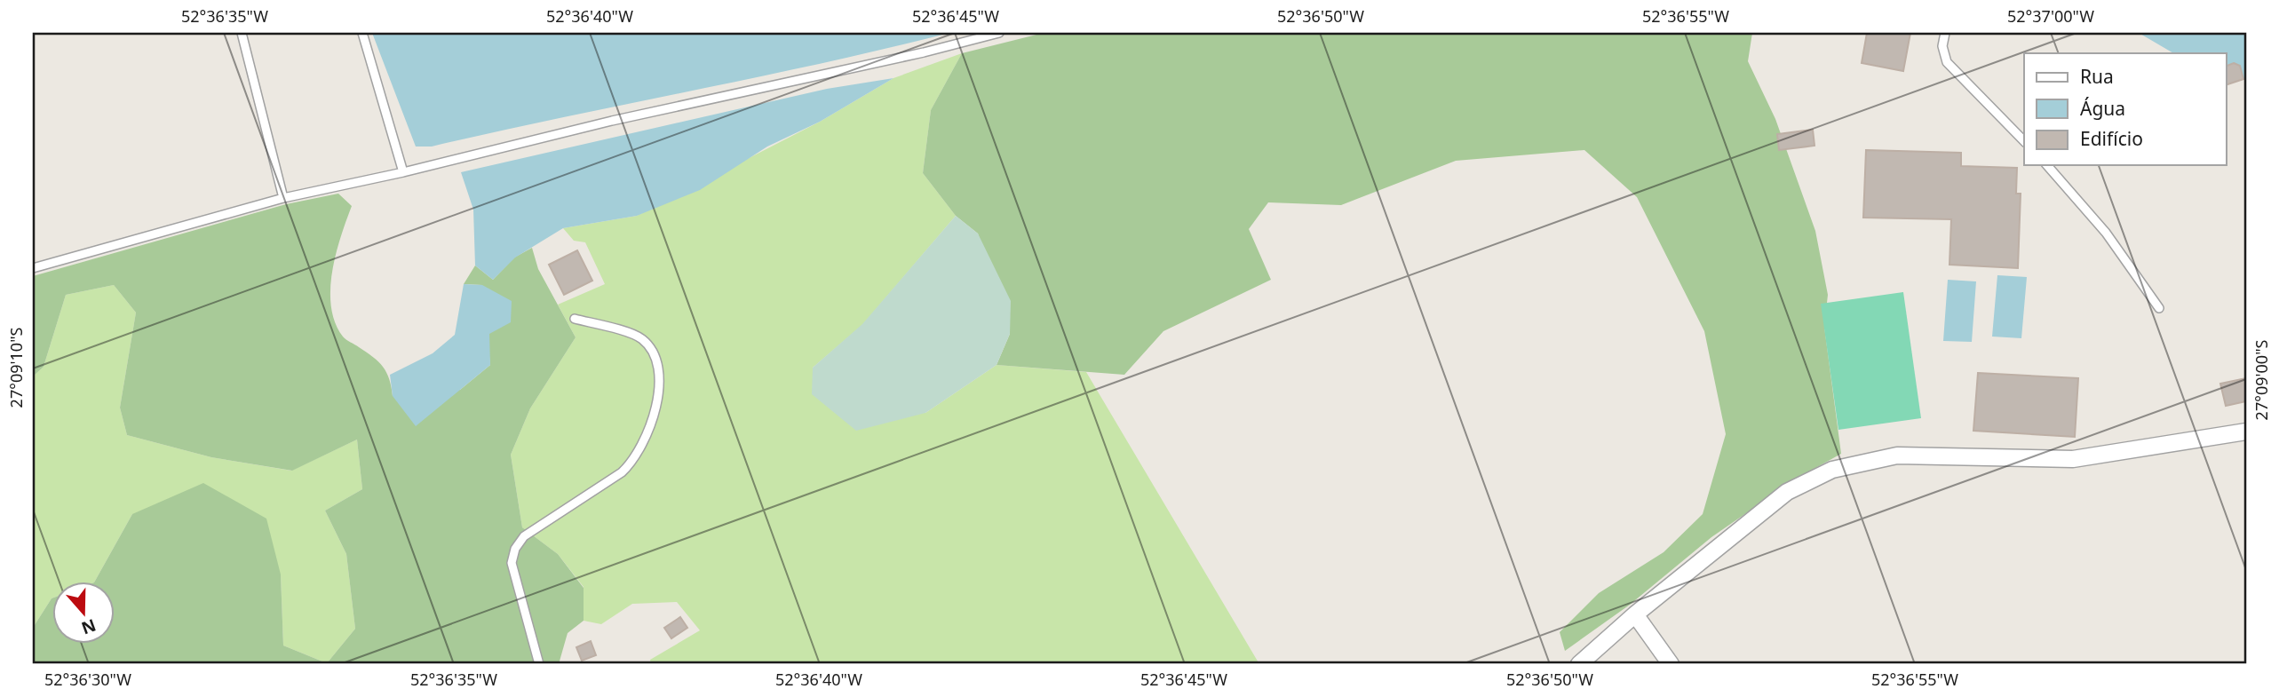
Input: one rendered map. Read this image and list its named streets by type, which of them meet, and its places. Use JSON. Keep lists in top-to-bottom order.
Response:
{
  "legend": ["Rua", "Água", "Edifício"],
  "north": "bottom",
  "coordinates": [
    "52°36'35\"W",
    "52°36'40\"W",
    "52°36'45\"W",
    "52°36'50\"W",
    "52°36'55\"W",
    "52°37'00\"W",
    "27°09'10\"S",
    "27°09'00\"S",
    "52°36'30\"W"
  ]
}
